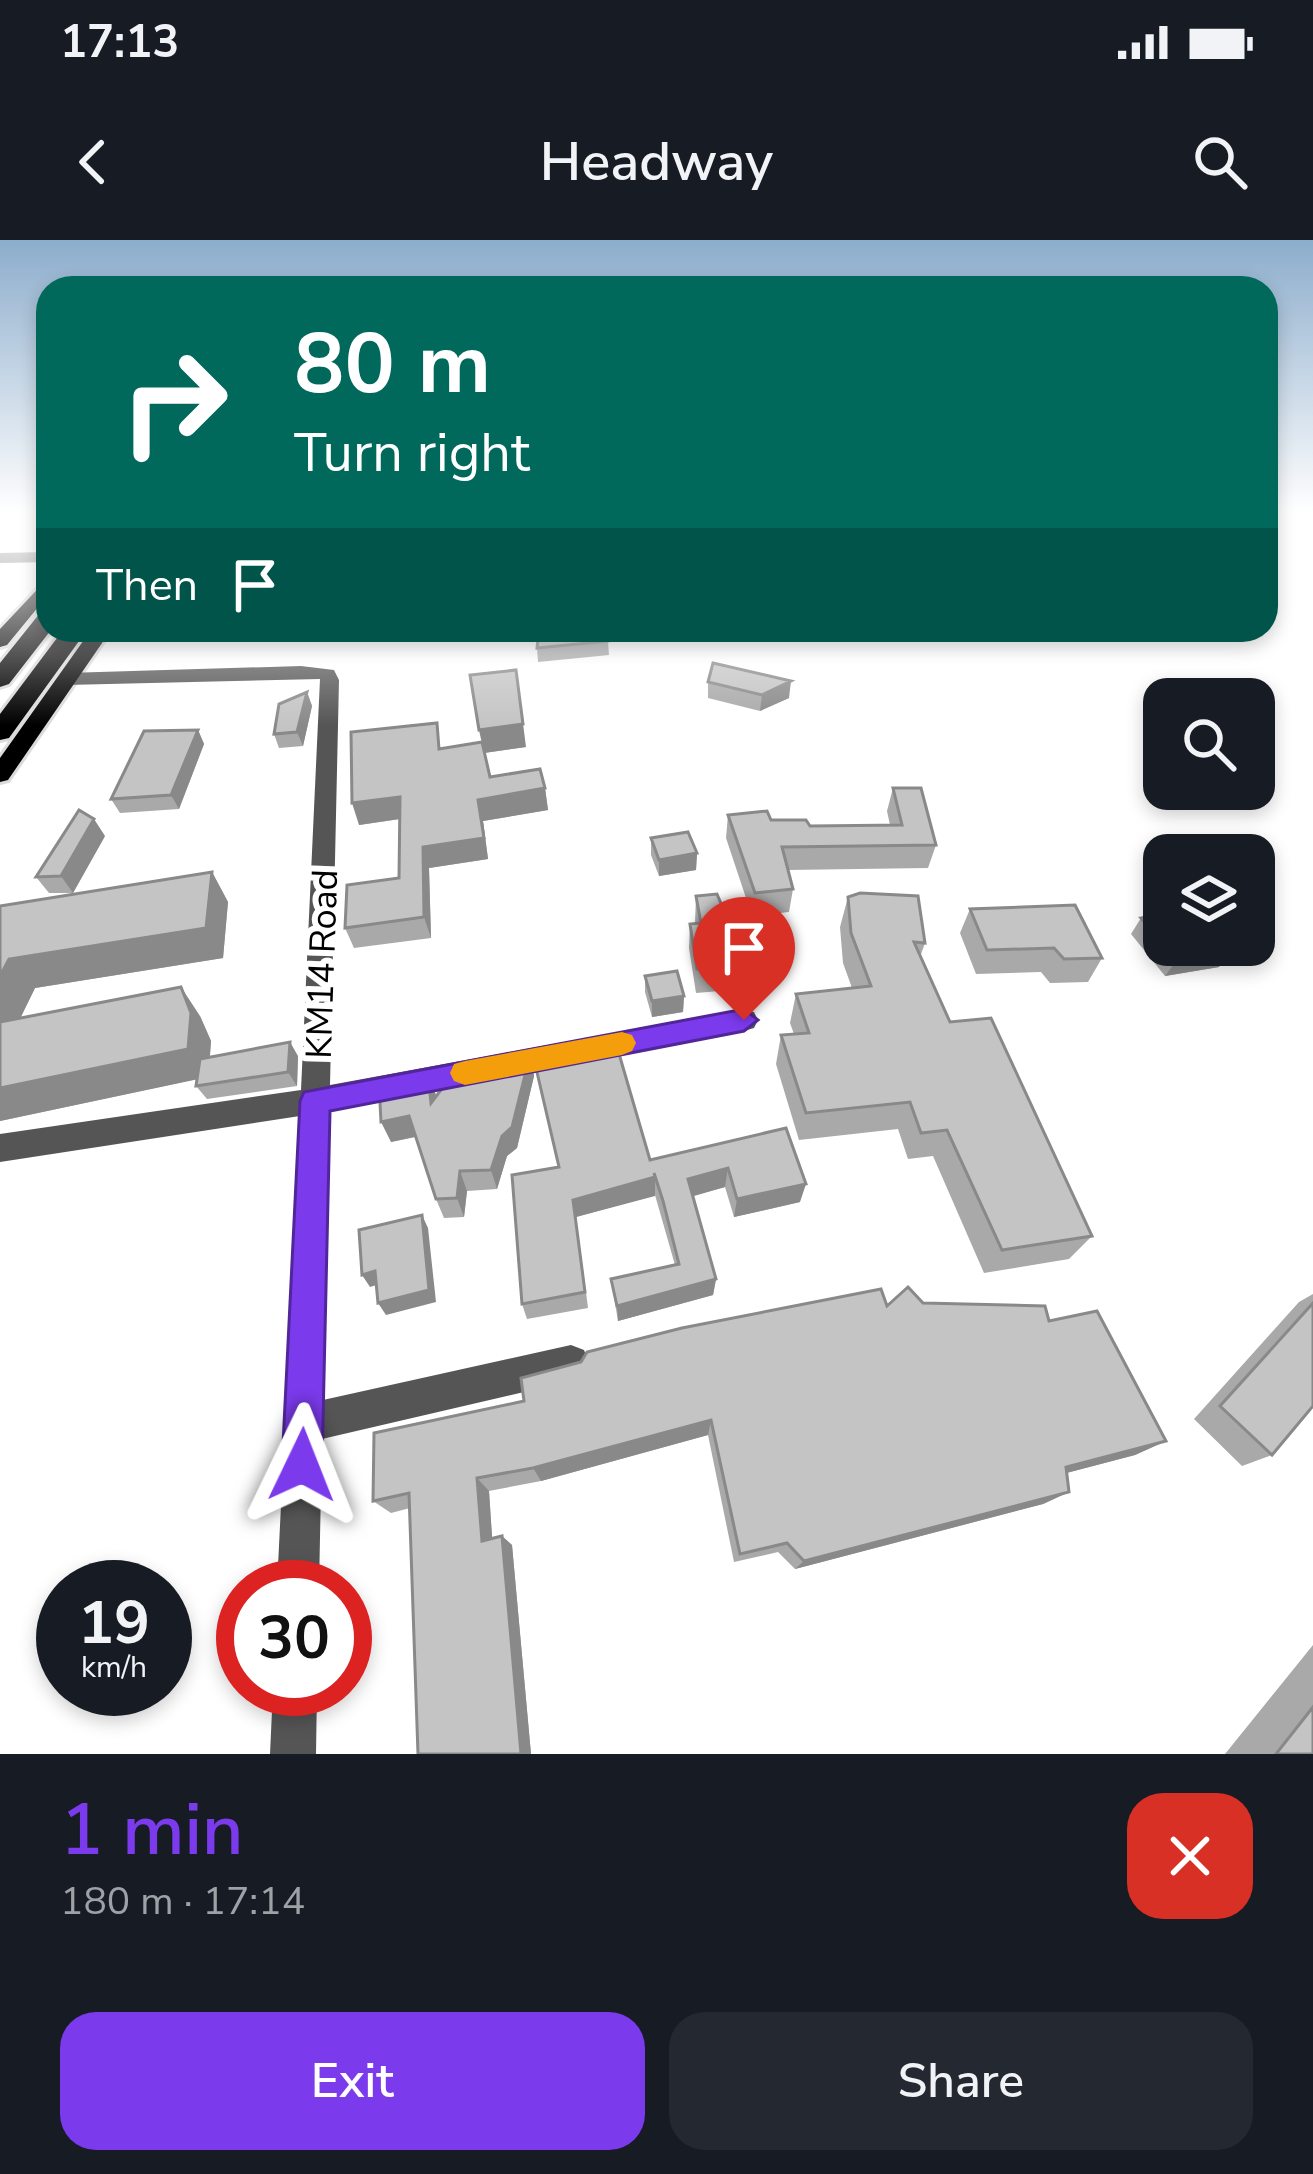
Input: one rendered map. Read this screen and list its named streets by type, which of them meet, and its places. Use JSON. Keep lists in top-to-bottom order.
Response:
{
  "streets": {
    "street": ["KM14 Road"]
  },
  "page": {
    "status": "17:13",
    "header": "Headway",
    "turn": ["80 m", "Turn right"],
    "then": "Then",
    "speed": "19 km/h",
    "limit": "30",
    "heading": ["1 min", "180 m · 17:14"],
    "buttons": ["Exit", "Share"]
  }
}
